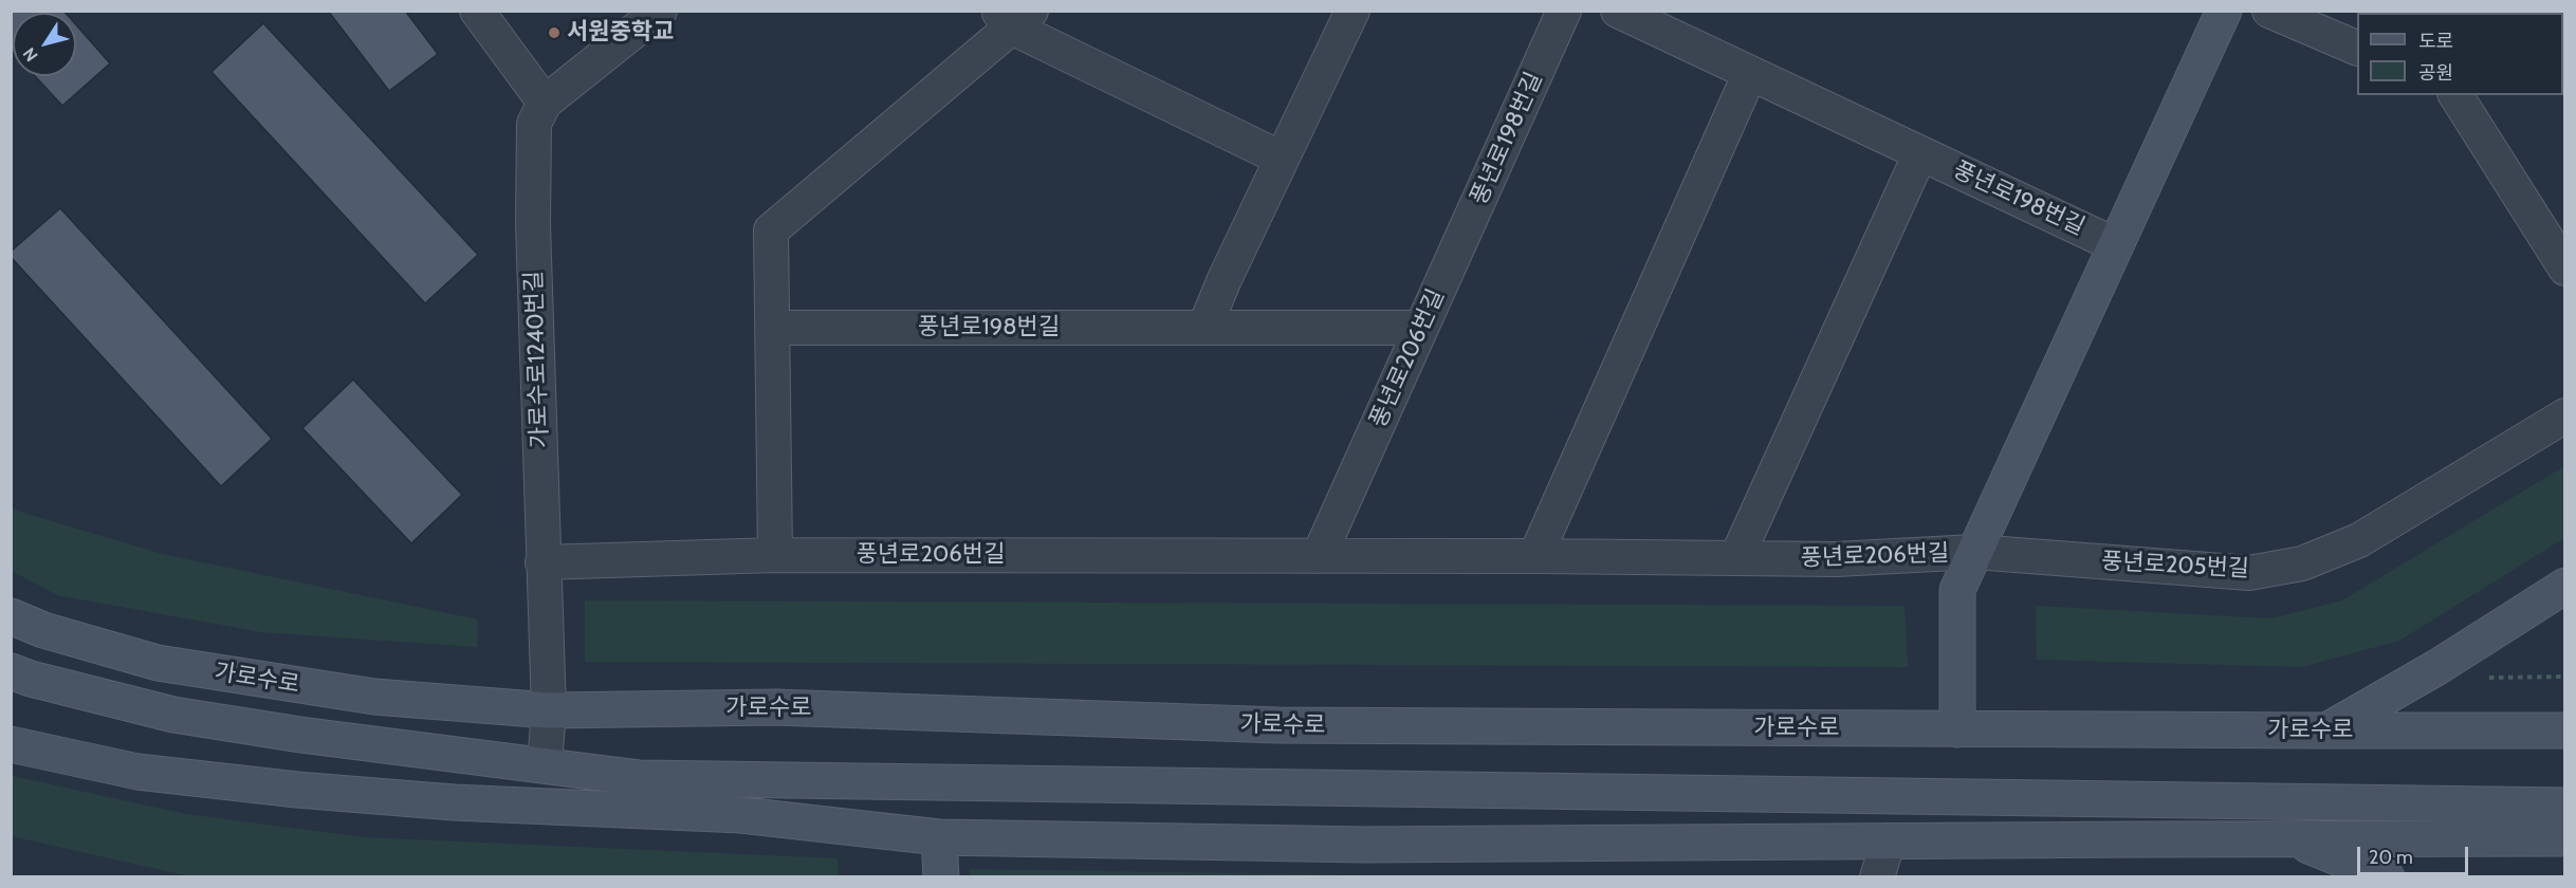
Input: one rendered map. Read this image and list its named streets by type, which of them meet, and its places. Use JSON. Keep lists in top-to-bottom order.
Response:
{
  "streets": {
    "main road": ["가로수로"],
    "street": [
      "풍년로198번길",
      "풍년로206번길",
      "가로수로1240번길",
      "풍년로205번길"
    ]
  },
  "crossings": [
    ["풍년로198번길", "풍년로206번길"],
    ["풍년로206번길", "가로수로1240번길"],
    ["풍년로206번길", "풍년로205번길"],
    ["가로수로1240번길", "가로수로"]
  ],
  "places": ["서원중학교"],
  "legend": ["도로", "공원"],
  "scale_bar": "20 m",
  "north": "bottom left"
}
